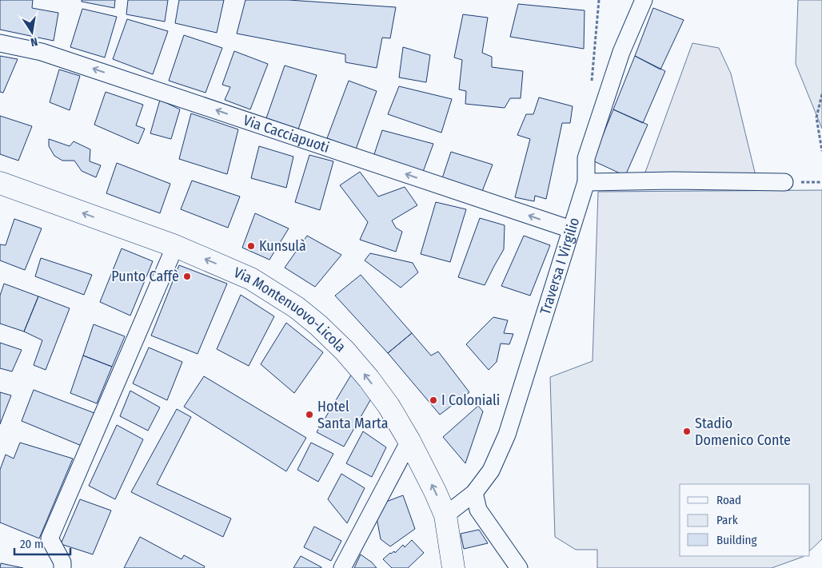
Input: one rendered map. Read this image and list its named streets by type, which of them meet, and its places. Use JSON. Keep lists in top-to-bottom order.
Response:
{
  "streets": {
    "street": ["Via Cacciapuoti", "Traversa I Virgilio", "Via Montenuovo-Licola"]
  },
  "crossings": [
    ["Via Cacciapuoti", "Traversa I Virgilio"],
    ["Traversa I Virgilio", "Via Montenuovo-Licola"]
  ],
  "one_way": ["Via Cacciapuoti", "Via Montenuovo-Licola"],
  "places": [
    "Kunsulà",
    "Punto Caffè",
    "I Coloniali",
    "Hotel Santa Marta",
    "Stadio Domenico Conte"
  ],
  "legend": ["Road", "Park", "Building"],
  "scale_bar": "20 m",
  "north": "bottom"
}
